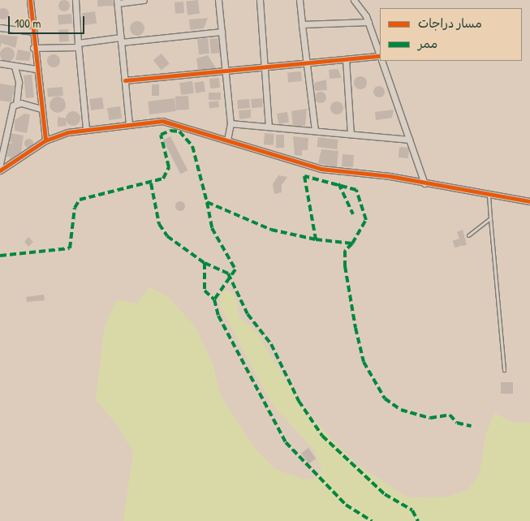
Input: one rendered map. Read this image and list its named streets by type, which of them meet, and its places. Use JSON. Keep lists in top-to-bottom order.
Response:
{
  "legend": ["مسار دراجات", "ممر"],
  "scale_bar": "100 m"
}
